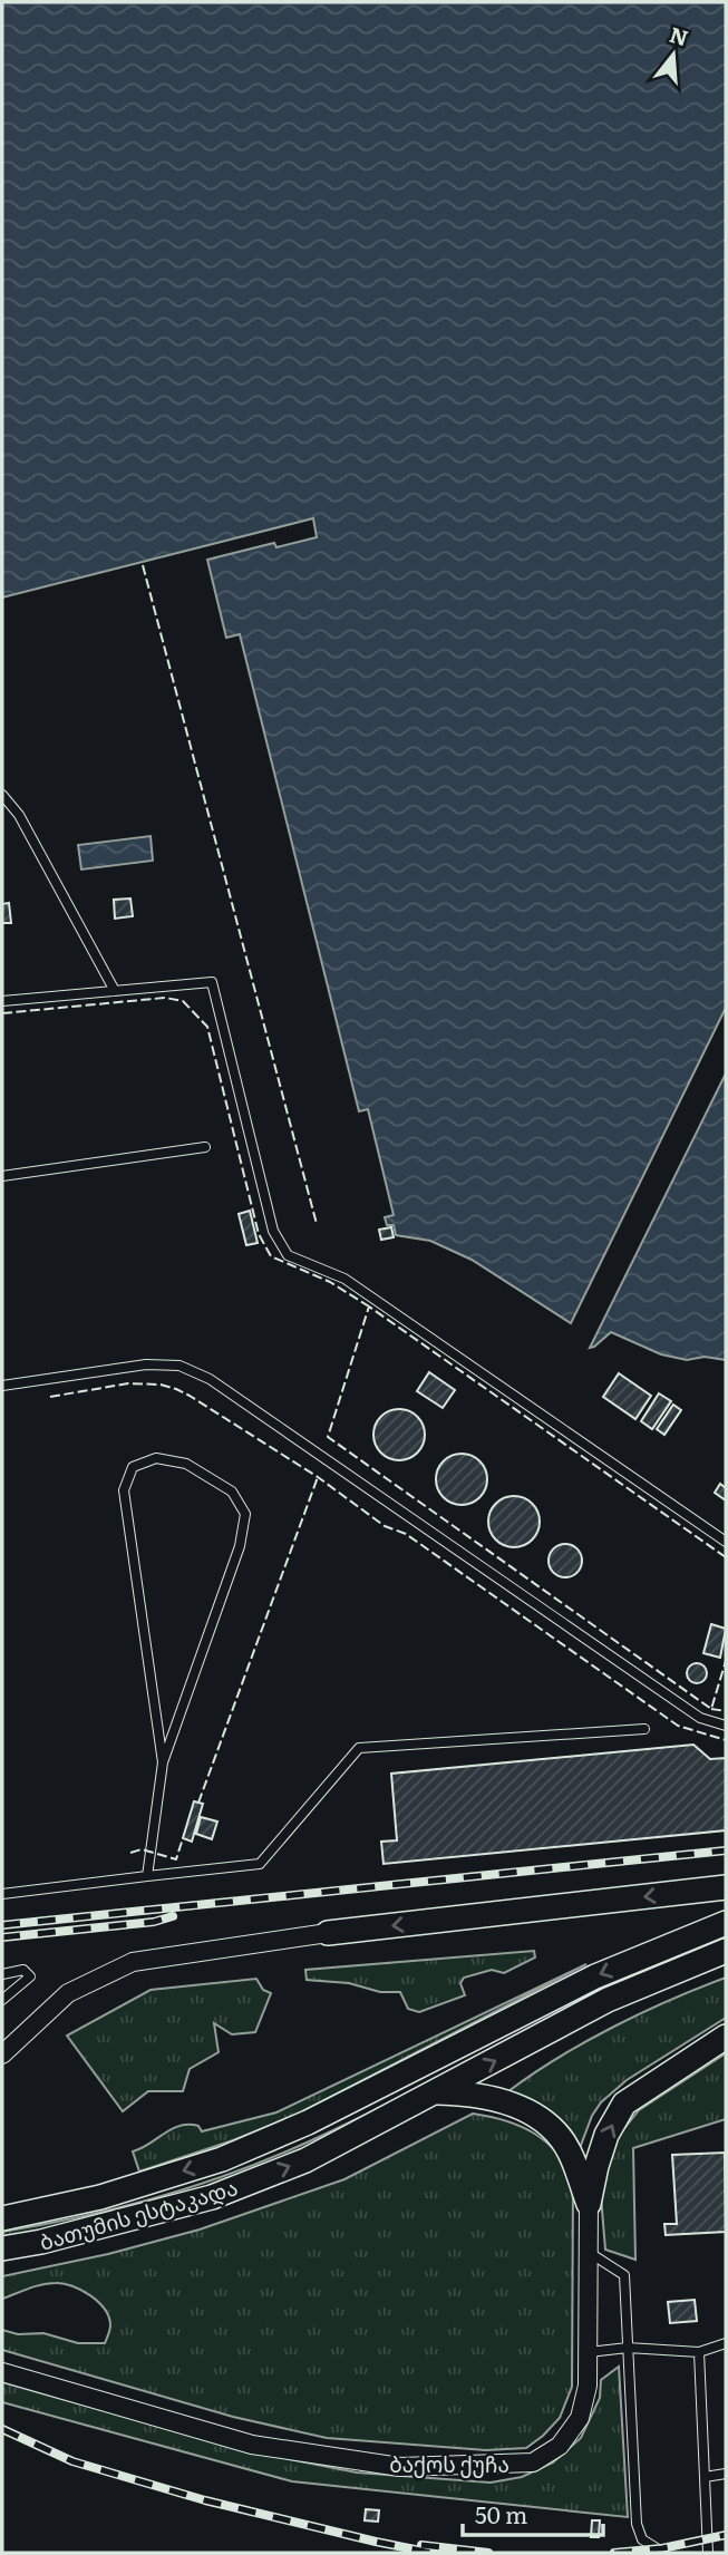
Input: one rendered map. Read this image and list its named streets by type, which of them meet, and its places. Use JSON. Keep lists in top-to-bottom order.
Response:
{
  "streets": {
    "main road": ["ბათუმის ესტაკადა"],
    "street": ["ბაქოს ქუჩა"]
  },
  "scale_bar": "50 m",
  "north": "top"
}
